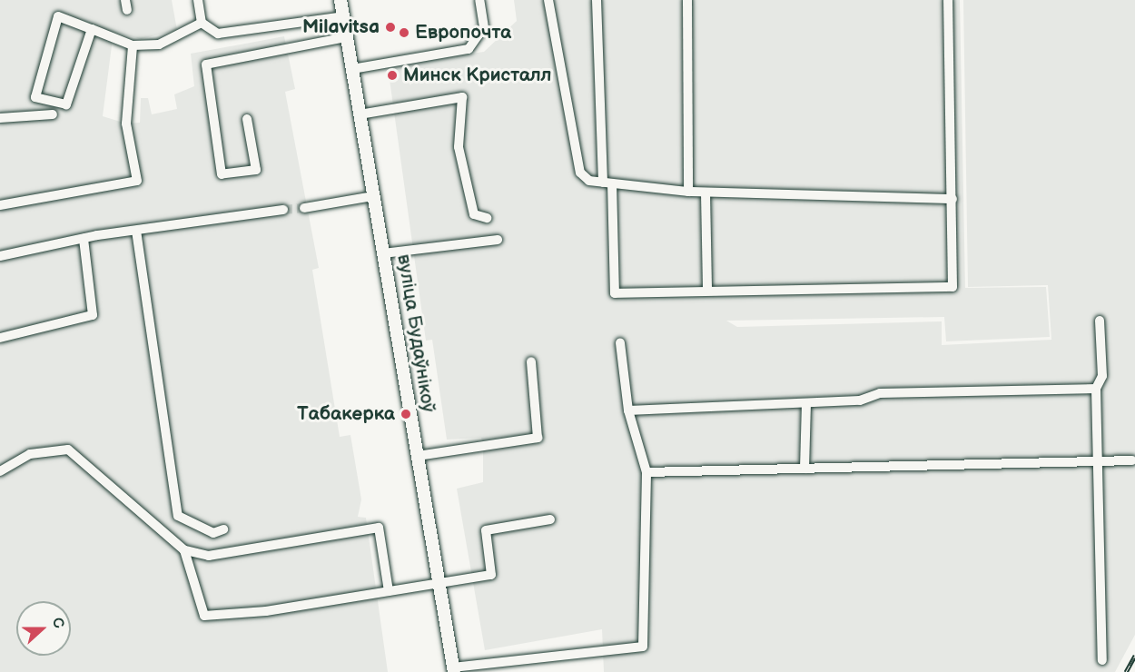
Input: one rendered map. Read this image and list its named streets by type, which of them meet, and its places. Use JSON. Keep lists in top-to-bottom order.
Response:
{
  "streets": {
    "main road": ["вуліца Будаўнікоў"]
  },
  "places": [
    "Milavitsa",
    "Европочта",
    "Минск Кристалл",
    "Табакерка"
  ],
  "north": "right"
}
